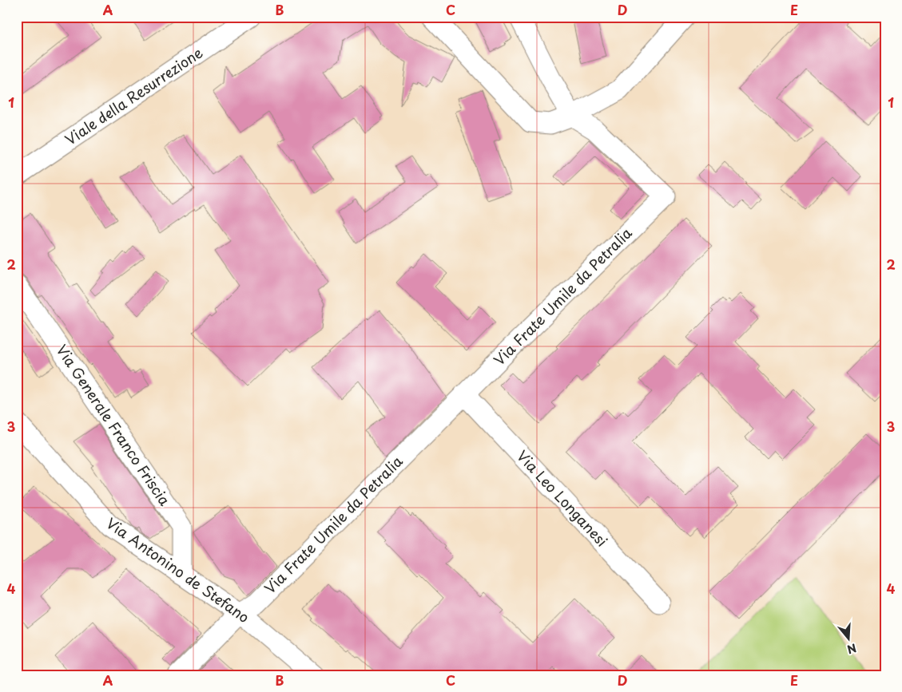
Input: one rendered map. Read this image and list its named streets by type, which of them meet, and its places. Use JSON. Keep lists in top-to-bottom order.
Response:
{
  "streets": {
    "street": [
      "Viale della Resurrezione",
      "Via Frate Umile da Petralia",
      "Via Generale Franco Friscia",
      "Via Leo Longanesi",
      "Via Antonino de Stefano"
    ]
  },
  "crossings": [
    ["Via Frate Umile da Petralia", "Via Leo Longanesi"],
    ["Via Frate Umile da Petralia", "Via Antonino de Stefano"],
    ["Via Generale Franco Friscia", "Via Antonino de Stefano"]
  ],
  "north": "bottom",
  "grid": {
    "columns": [
      "A",
      "B",
      "C",
      "D",
      "E"
    ],
    "rows": [
      "1",
      "2",
      "3",
      "4"
    ]
  }
}
